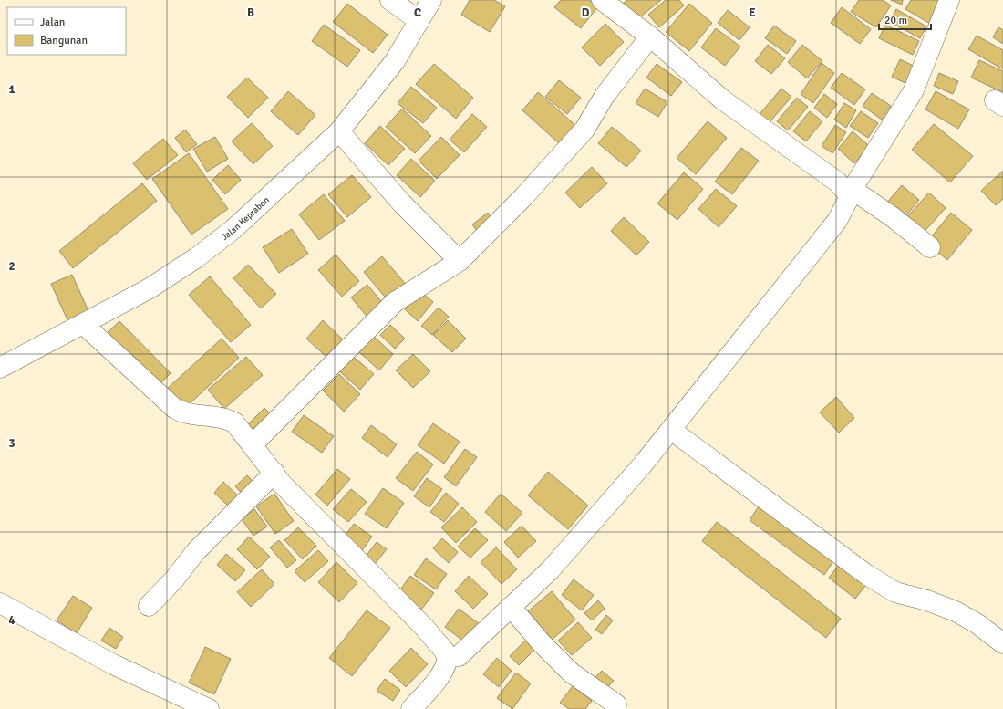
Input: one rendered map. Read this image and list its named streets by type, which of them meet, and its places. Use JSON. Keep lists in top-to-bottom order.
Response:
{
  "streets": {
    "street": ["Jalan Keprabon"]
  },
  "legend": ["Jalan", "Bangunan"],
  "scale_bar": "20 m",
  "grid": {
    "columns": [
      "B",
      "C",
      "D",
      "E"
    ],
    "rows": [
      "1",
      "2",
      "3",
      "4"
    ]
  }
}
